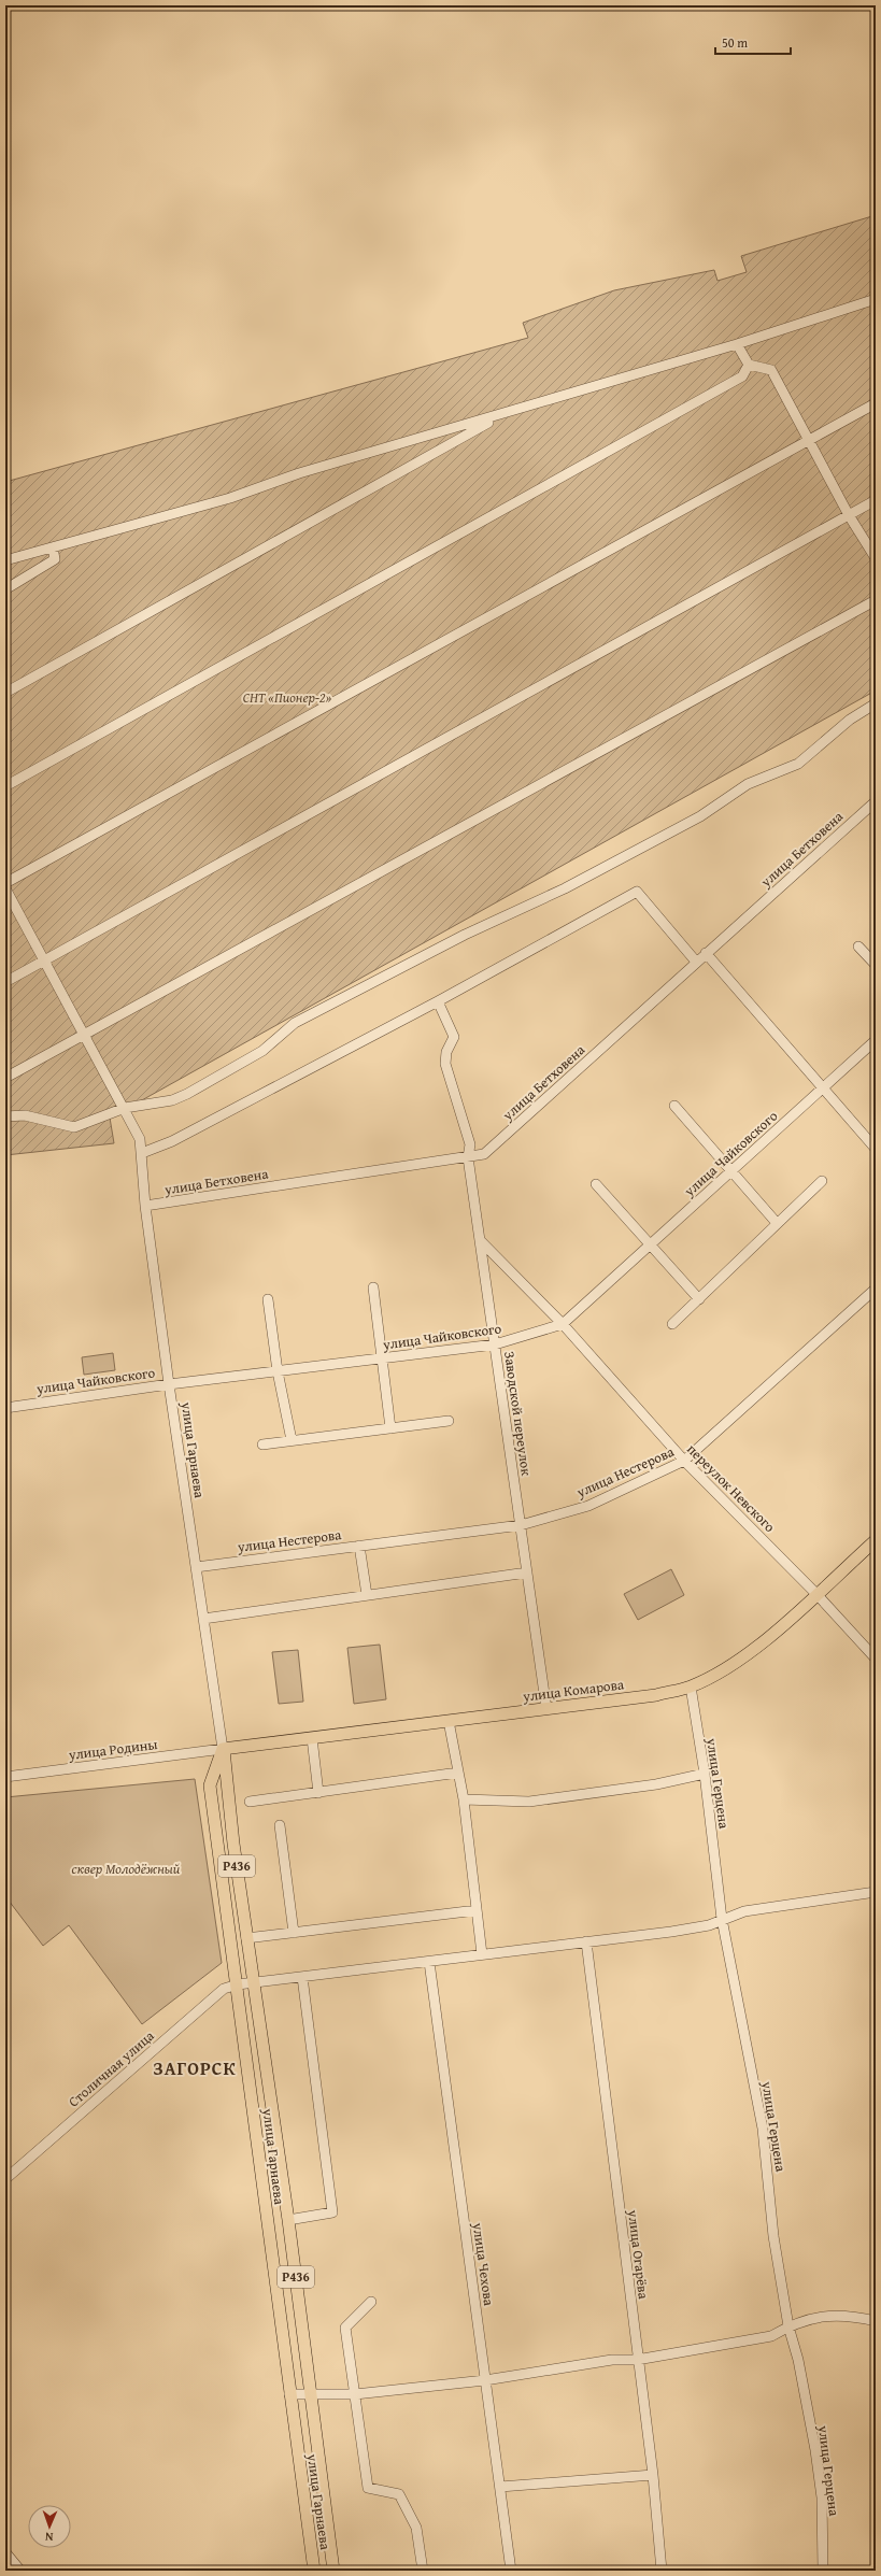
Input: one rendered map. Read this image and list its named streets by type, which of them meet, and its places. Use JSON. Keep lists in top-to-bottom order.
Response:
{
  "streets": {
    "main road": ["улица Гарнаева", "улица Комарова", "P436"],
    "street": [
      "улица Бетховена",
      "улица Чайковского",
      "Заводской переулок",
      "улица Нестерова",
      "переулок Невского",
      "улица Родины",
      "улица Герцена",
      "Столичная улица",
      "улица Огарёва",
      "улица Чехова"
    ]
  },
  "crossings": [
    ["улица Бетховена", "Заводской переулок"],
    ["улица Бетховена", "улица Гарнаева"],
    ["улица Чайковского", "Заводской переулок"],
    ["улица Чайковского", "улица Гарнаева"],
    ["улица Чайковского", "переулок Невского"],
    ["Заводской переулок", "улица Нестерова"],
    ["Заводской переулок", "переулок Невского"],
    ["Заводской переулок", "улица Комарова"],
    ["улица Гарнаева", "улица Нестерова"],
    ["улица Гарнаева", "улица Комарова"],
    ["улица Гарнаева", "улица Родины"],
    ["улица Гарнаева", "Столичная улица"],
    ["улица Нестерова", "переулок Невского"],
    ["переулок Невского", "улица Комарова"],
    ["улица Комарова", "улица Родины"],
    ["улица Комарова", "улица Герцена"]
  ],
  "districts": ["ЗАГОРСК"],
  "parks": ["СНТ «Пионер-2»", "сквер Молодёжный"],
  "scale_bar": "50 m",
  "north": "bottom"
}
